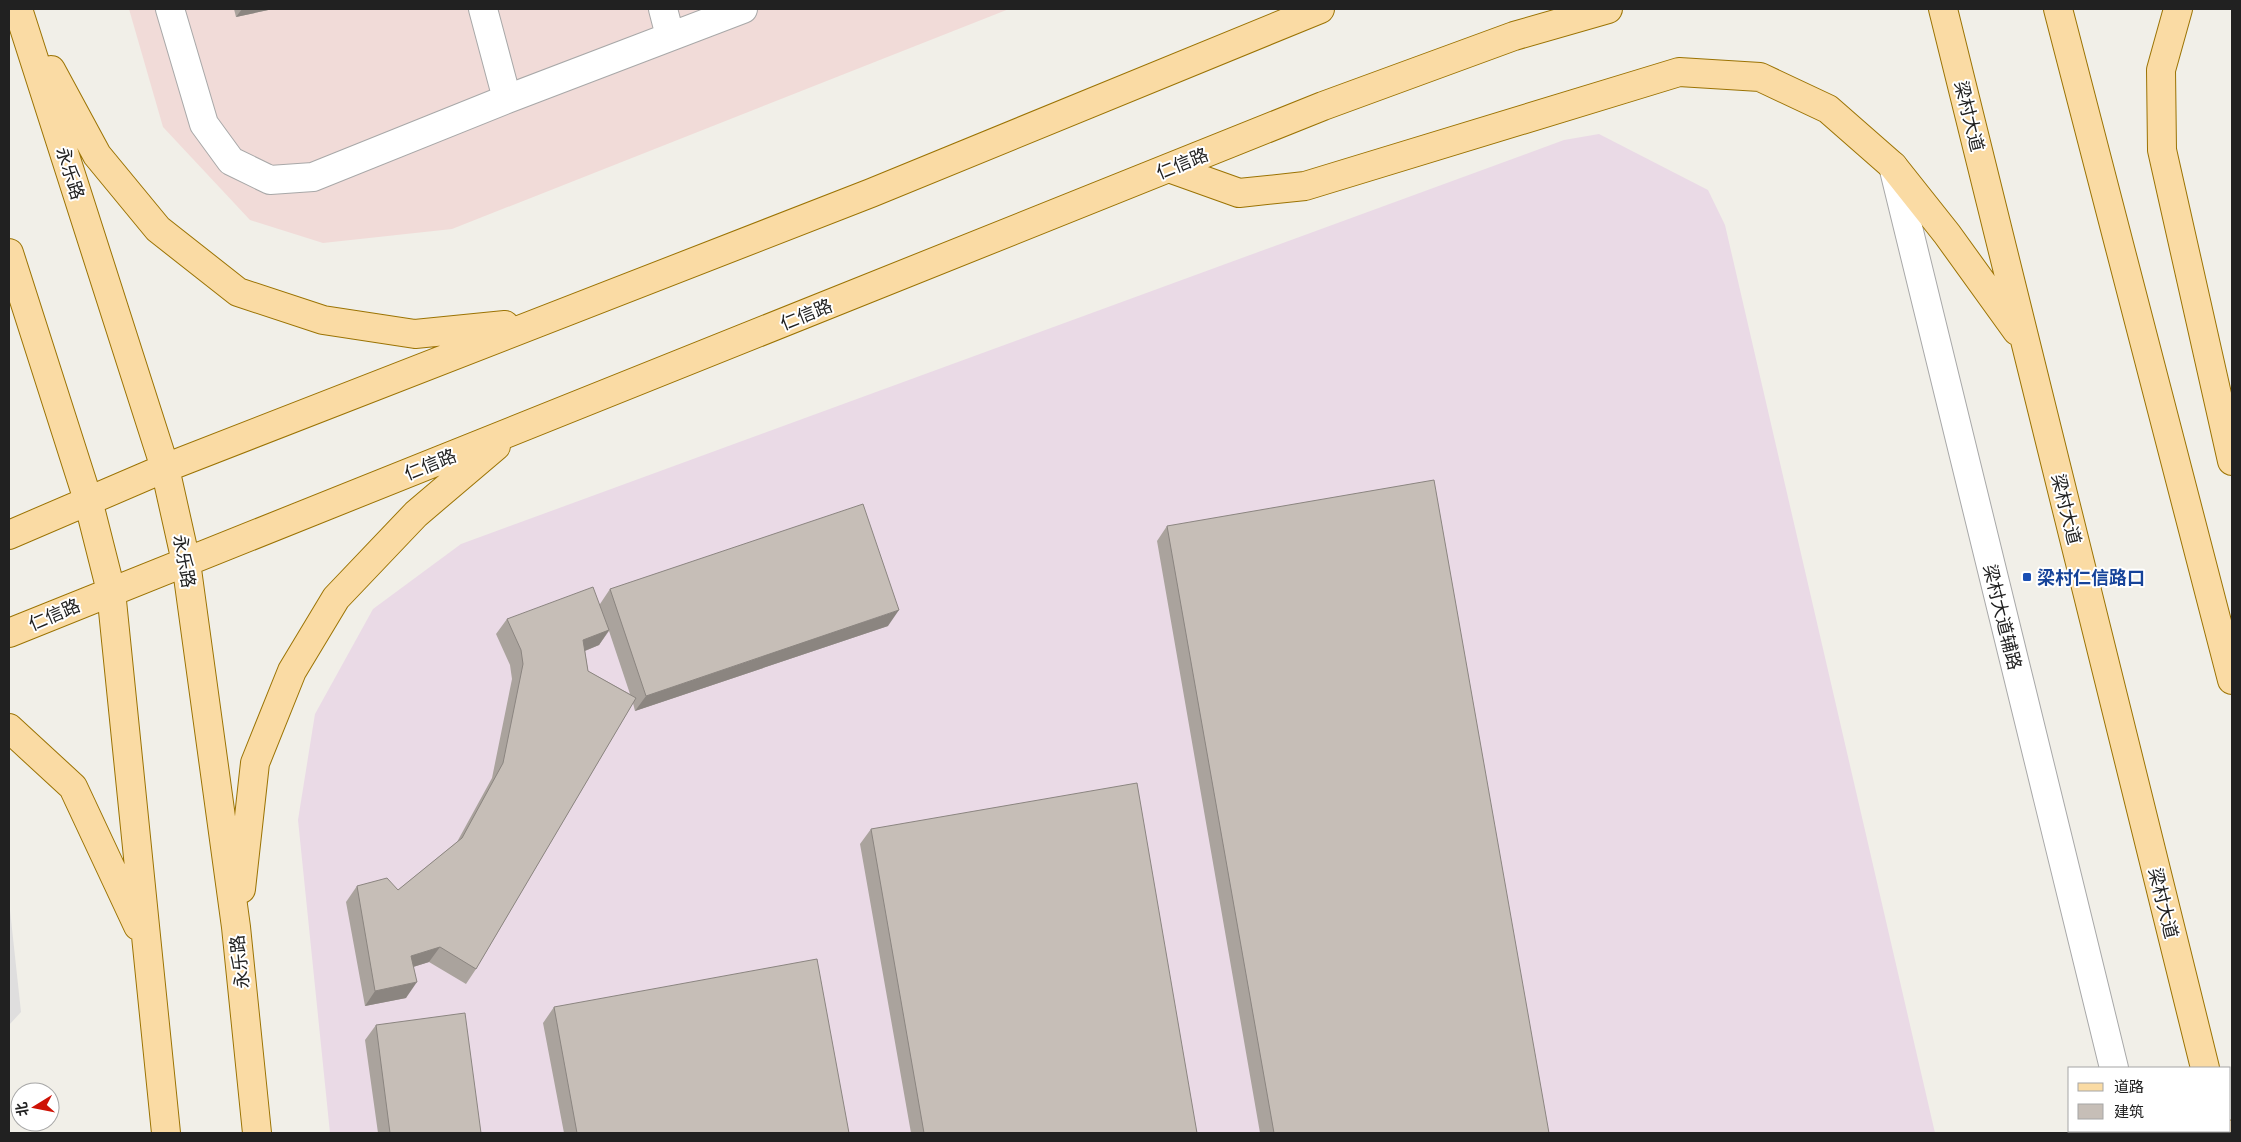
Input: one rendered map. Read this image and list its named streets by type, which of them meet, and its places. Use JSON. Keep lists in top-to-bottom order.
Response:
{
  "streets": {
    "main road": ["梁村大道", "仁信路", "永乐路"],
    "street": ["梁村大道辅路"]
  },
  "crossings": [
    ["仁信路", "永乐路"]
  ],
  "places": {
    "transit": ["梁村仁信路口"]
  },
  "legend": ["道路", "建筑"],
  "north": "left"
}
